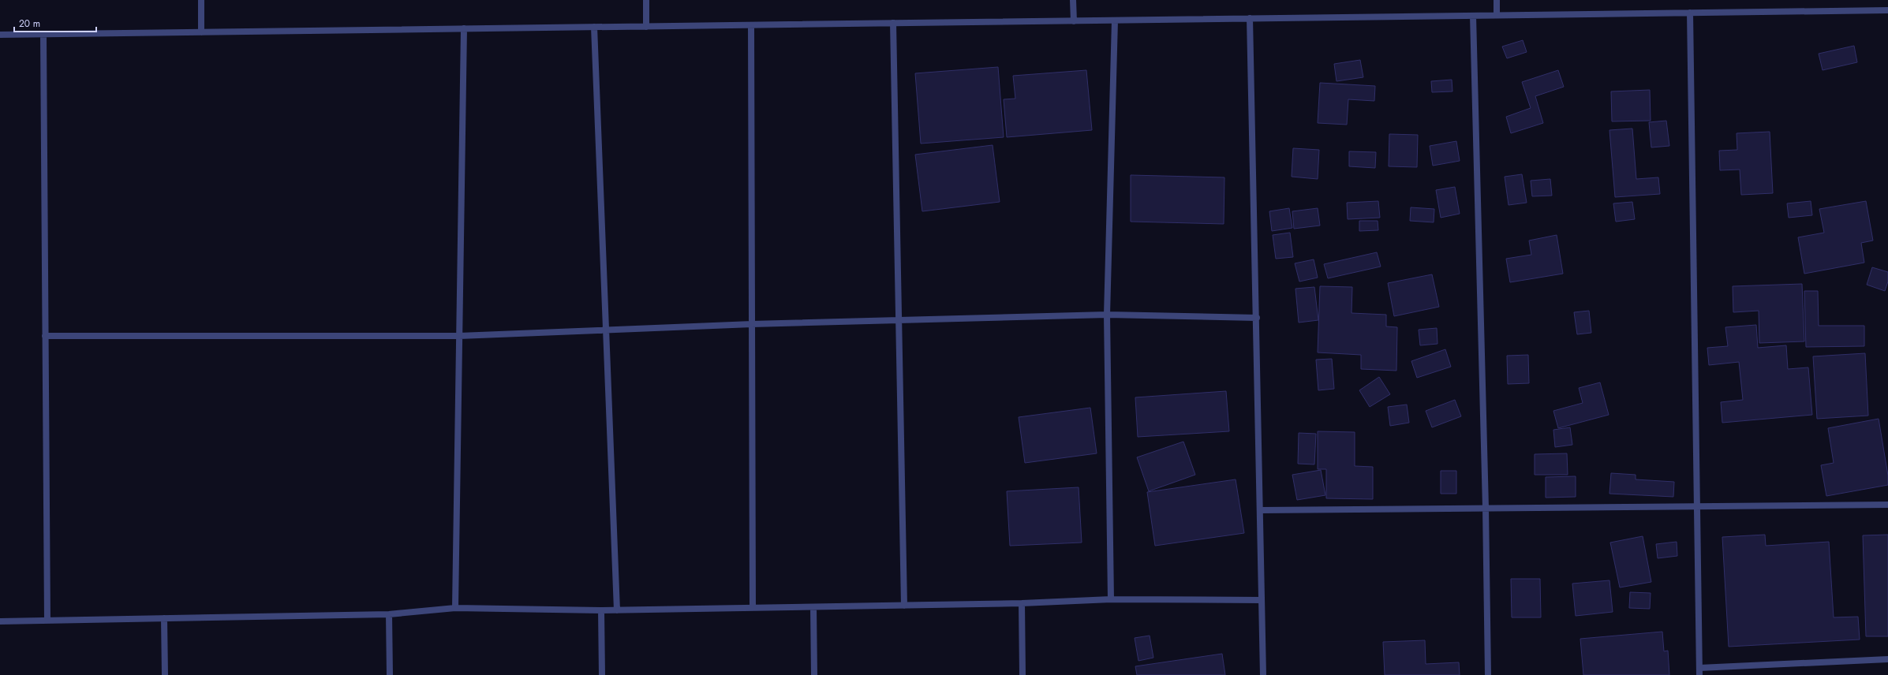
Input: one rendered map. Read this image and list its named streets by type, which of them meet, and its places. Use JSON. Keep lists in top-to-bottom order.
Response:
{
  "scale_bar": "20 m"
}
